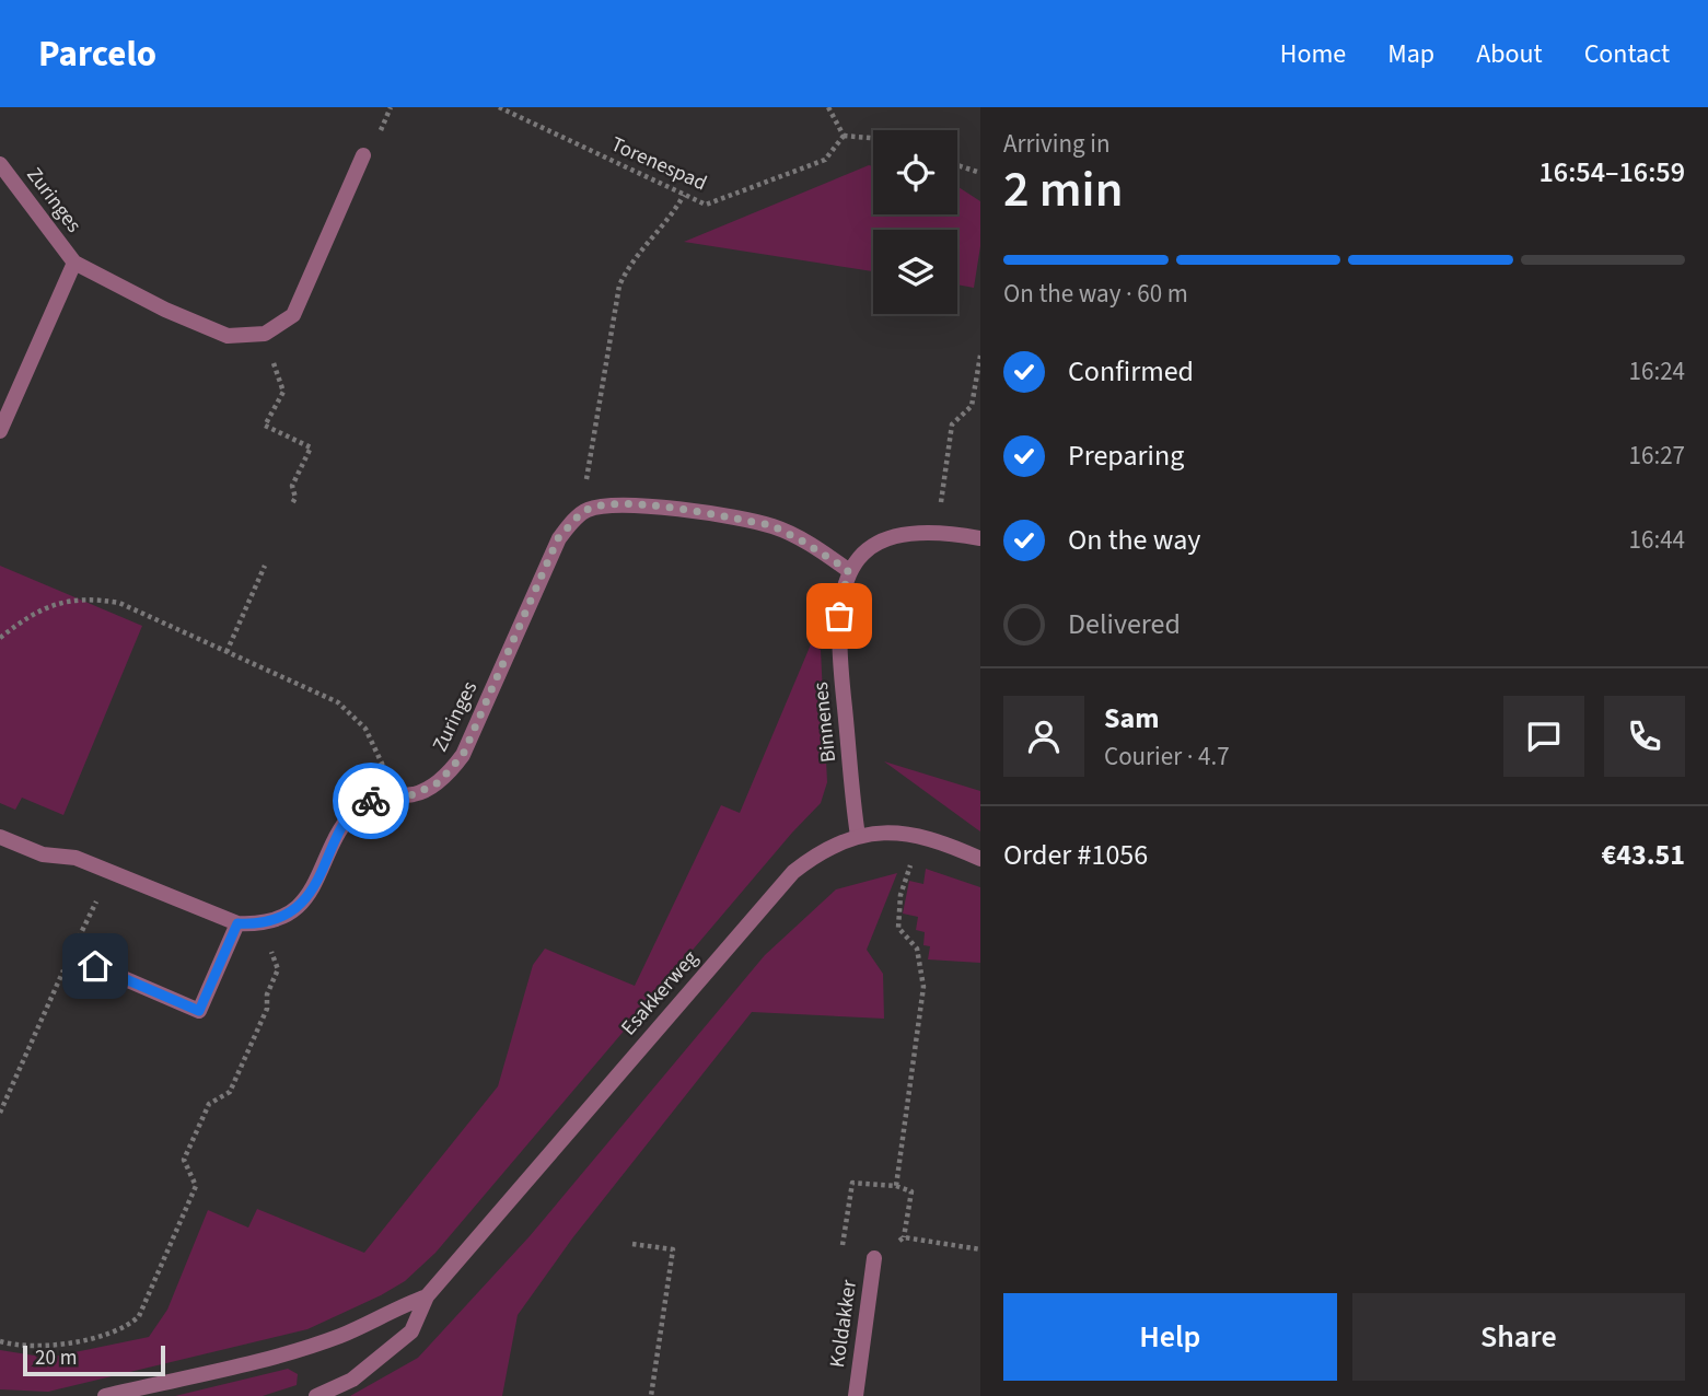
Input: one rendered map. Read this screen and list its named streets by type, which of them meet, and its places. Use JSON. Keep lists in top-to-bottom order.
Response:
{
  "streets": {
    "street": [
      "Zuringes",
      "Binnenes",
      "Esakkerweg",
      "Koldakker"
    ],
    "path": ["Torenespad"]
  },
  "crossings": [
    ["Binnenes", "Esakkerweg"]
  ],
  "scale_bar": "20 m",
  "page": {
    "header": "Parcelo",
    "nav": [
      "Home",
      "Map",
      "About",
      "Contact"
    ],
    "heading": ["2 min", "Arriving in", "16:54–16:59"],
    "panel": [
      "Sam",
      "Courier · 4.7",
      "Order #1056",
      "€43.51"
    ],
    "bar": "On the way · 60 m",
    "list": [
      ["Confirmed", "16:24"],
      ["Preparing", "16:27"],
      ["On the way", "16:44"],
      "Delivered"
    ],
    "buttons": ["Help", "Share"],
    "scale": "20 m"
  }
}
